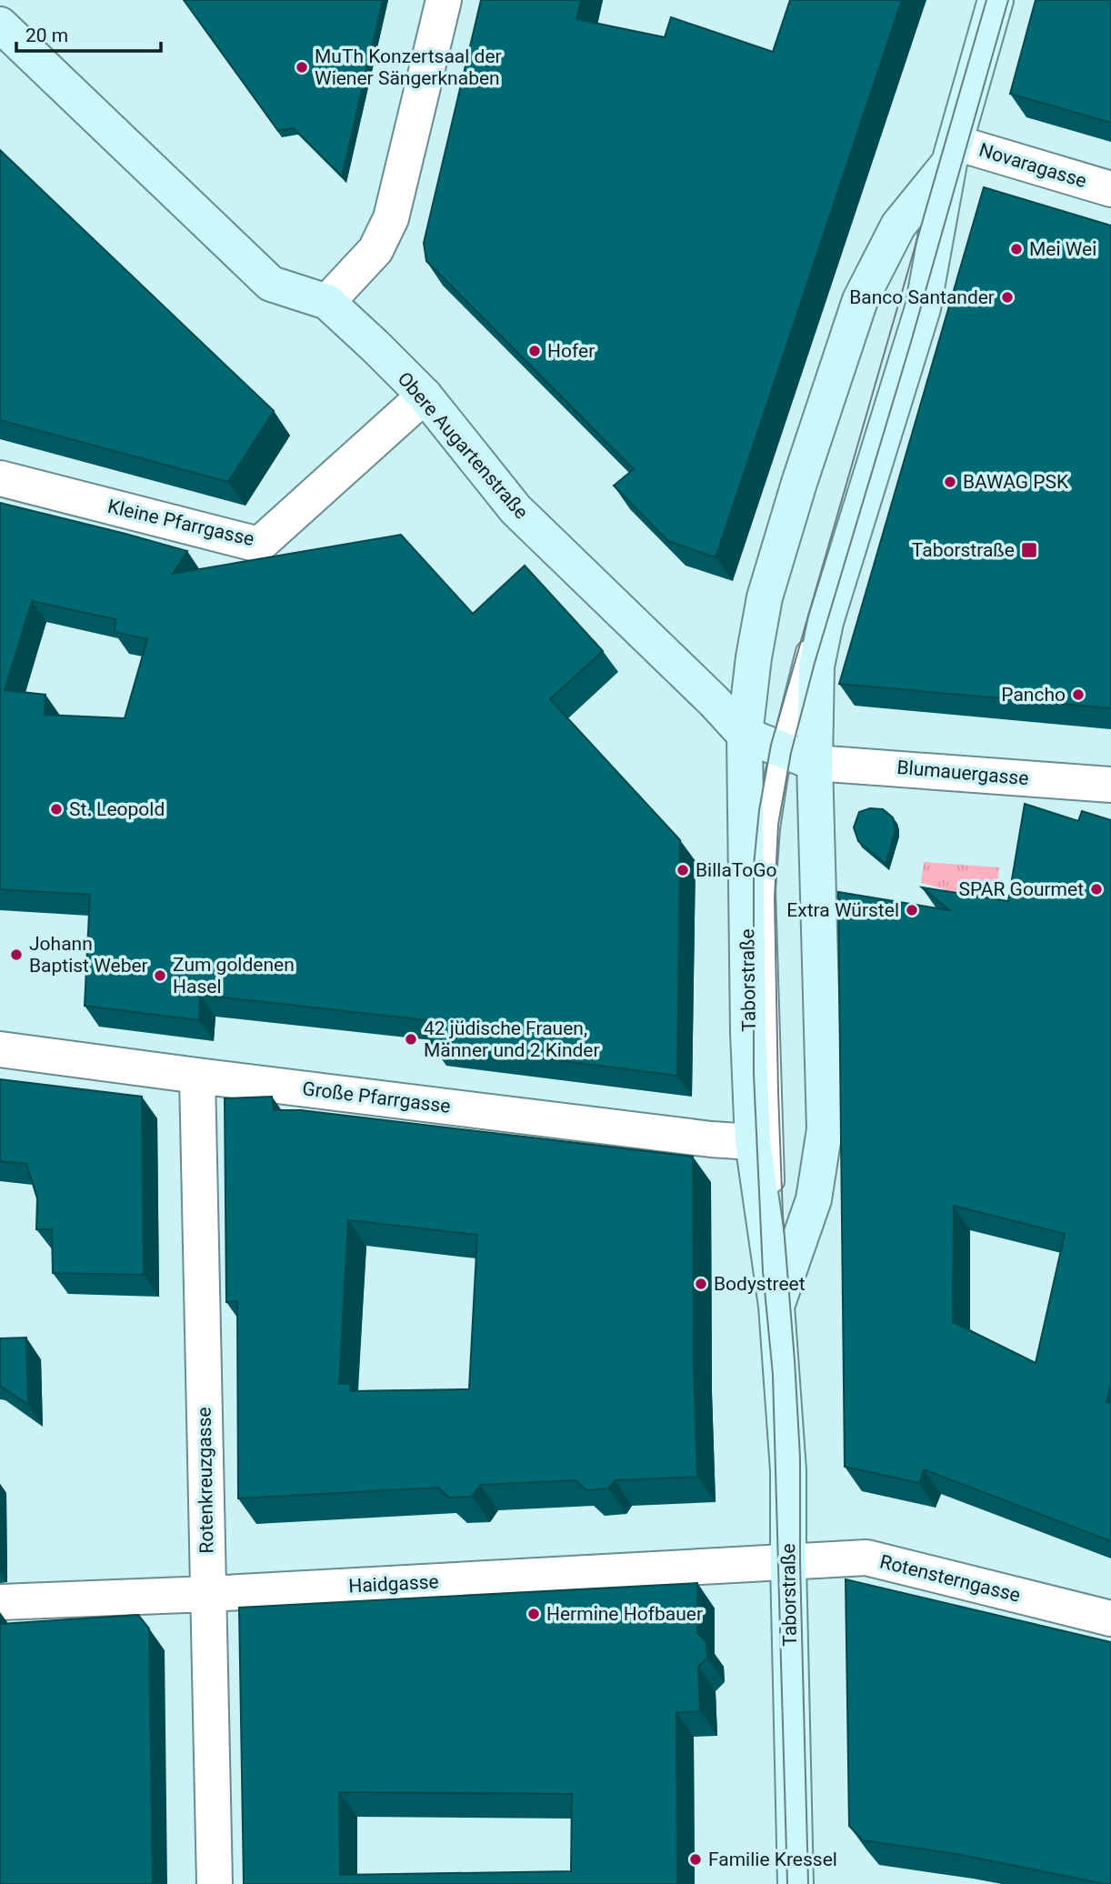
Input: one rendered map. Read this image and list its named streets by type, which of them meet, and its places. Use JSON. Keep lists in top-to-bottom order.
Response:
{
  "streets": {
    "main road": ["Obere Augartenstraße", "Taborstraße"],
    "street": [
      "Novaragasse",
      "Kleine Pfarrgasse",
      "Blumauergasse",
      "Große Pfarrgasse",
      "Rotenkreuzgasse",
      "Rotensterngasse",
      "Haidgasse"
    ]
  },
  "crossings": [
    ["Novaragasse", "Taborstraße"],
    ["Obere Augartenstraße", "Kleine Pfarrgasse"],
    ["Obere Augartenstraße", "Blumauergasse"],
    ["Obere Augartenstraße", "Taborstraße"],
    ["Blumauergasse", "Taborstraße"],
    ["Taborstraße", "Große Pfarrgasse"],
    ["Taborstraße", "Rotensterngasse"],
    ["Taborstraße", "Haidgasse"],
    ["Große Pfarrgasse", "Rotenkreuzgasse"],
    ["Rotenkreuzgasse", "Haidgasse"],
    ["Rotensterngasse", "Haidgasse"]
  ],
  "places": {
    "other": [
      "MuTh Konzertsaal der Wiener Sängerknaben",
      "Mei Wei",
      "Banco Santander",
      "Hofer",
      "BAWAG PSK",
      "Pancho",
      "St. Leopold",
      "BillaToGo",
      "SPAR Gourmet",
      "Extra Würstel",
      "Johann Baptist Weber",
      "Zum goldenen Hasel",
      "42 jüdische Frauen, Männer und 2 Kinder",
      "Bodystreet",
      "Hermine Hofbauer",
      "Familie Kressel"
    ],
    "transit": ["Taborstraße"]
  },
  "scale_bar": "20 m"
}
